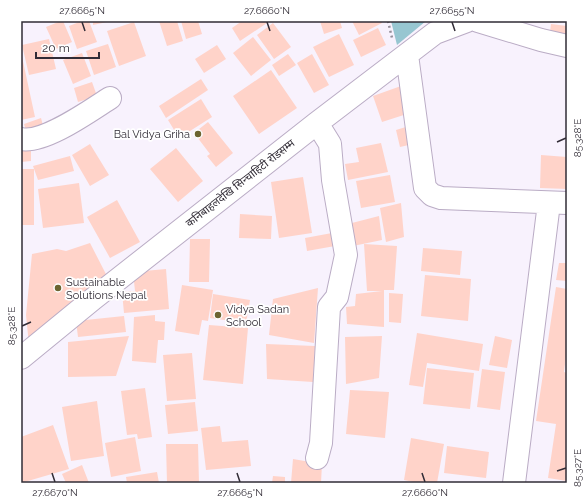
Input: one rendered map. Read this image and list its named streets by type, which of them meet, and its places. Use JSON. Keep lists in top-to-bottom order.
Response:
{
  "streets": {
    "street": ["कनिबाहलदेखि सिन्चाहिटी रोडसम्म"]
  },
  "places": ["Bal Vidya Griha", "Sustainable Solutions Nepal", "Vidya Sadan School"],
  "scale_bar": "20 m",
  "coordinates": [
    "27.6665°N",
    "27.6660°N",
    "27.6655°N",
    "85.328°E",
    "85.327°E",
    "27.6670°N"
  ]
}
